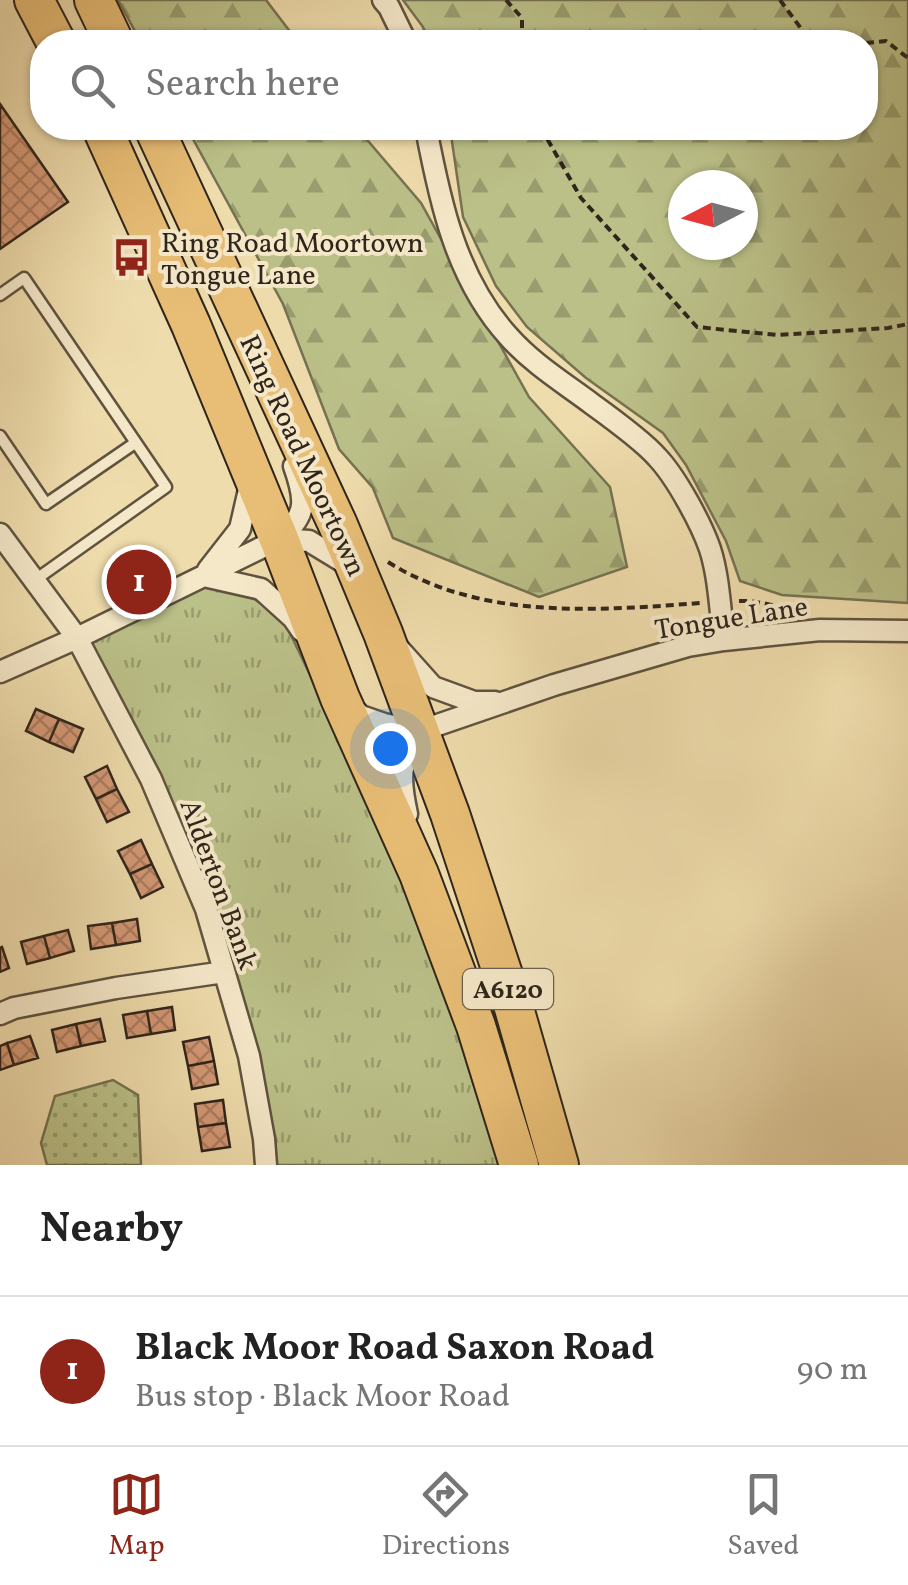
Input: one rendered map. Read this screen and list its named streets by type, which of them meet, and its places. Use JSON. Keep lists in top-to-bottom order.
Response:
{
  "streets": {
    "highway": ["Ring Road Moortown", "A6120"],
    "street": ["Tongue Lane", "Alderton Bank"]
  },
  "crossings": [
    ["Ring Road Moortown", "Tongue Lane"],
    ["Ring Road Moortown", "A6120"],
    ["Tongue Lane", "A6120"]
  ],
  "places": {
    "bus stop": ["Ring Road Moortown Tongue Lane"]
  },
  "north": "left",
  "page": {
    "search": "Search here",
    "pins": "1",
    "heading": "Nearby",
    "list": [
      {
        "mark": "1",
        "name": "Black Moor Road Saxon Road",
        "note": "Bus stop · Black Moor Road",
        "value": "90 m"
      }
    ],
    "nav": ["Map", "Directions", "Saved"]
  }
}
